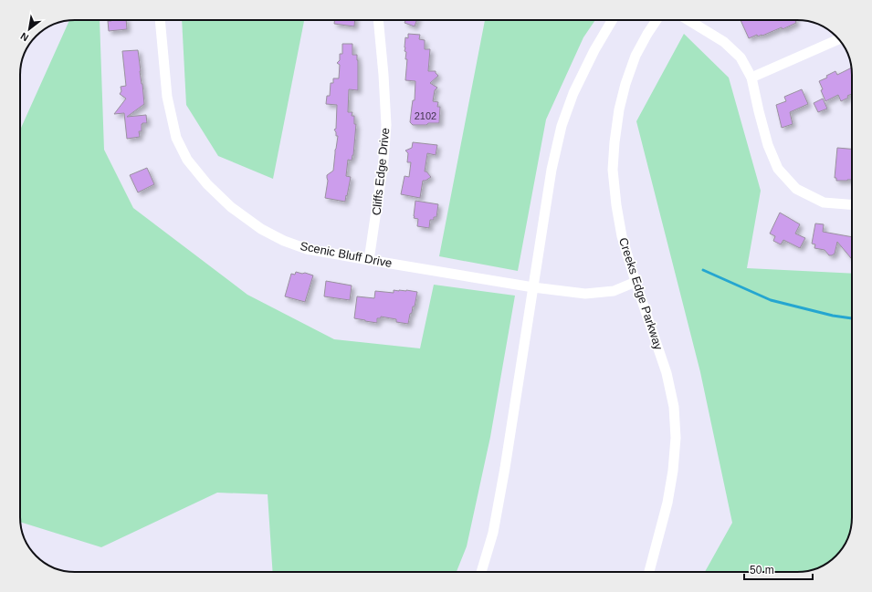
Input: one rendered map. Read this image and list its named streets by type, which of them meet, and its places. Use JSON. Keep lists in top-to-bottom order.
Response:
{
  "streets": {
    "street": ["Cliffs Edge Drive", "Scenic Bluff Drive", "Creeks Edge Parkway"]
  },
  "crossings": [
    ["Cliffs Edge Drive", "Scenic Bluff Drive"],
    ["Scenic Bluff Drive", "Creeks Edge Parkway"]
  ],
  "house_numbers": ["2102"],
  "scale_bar": "50 m",
  "north": "bottom left"
}
